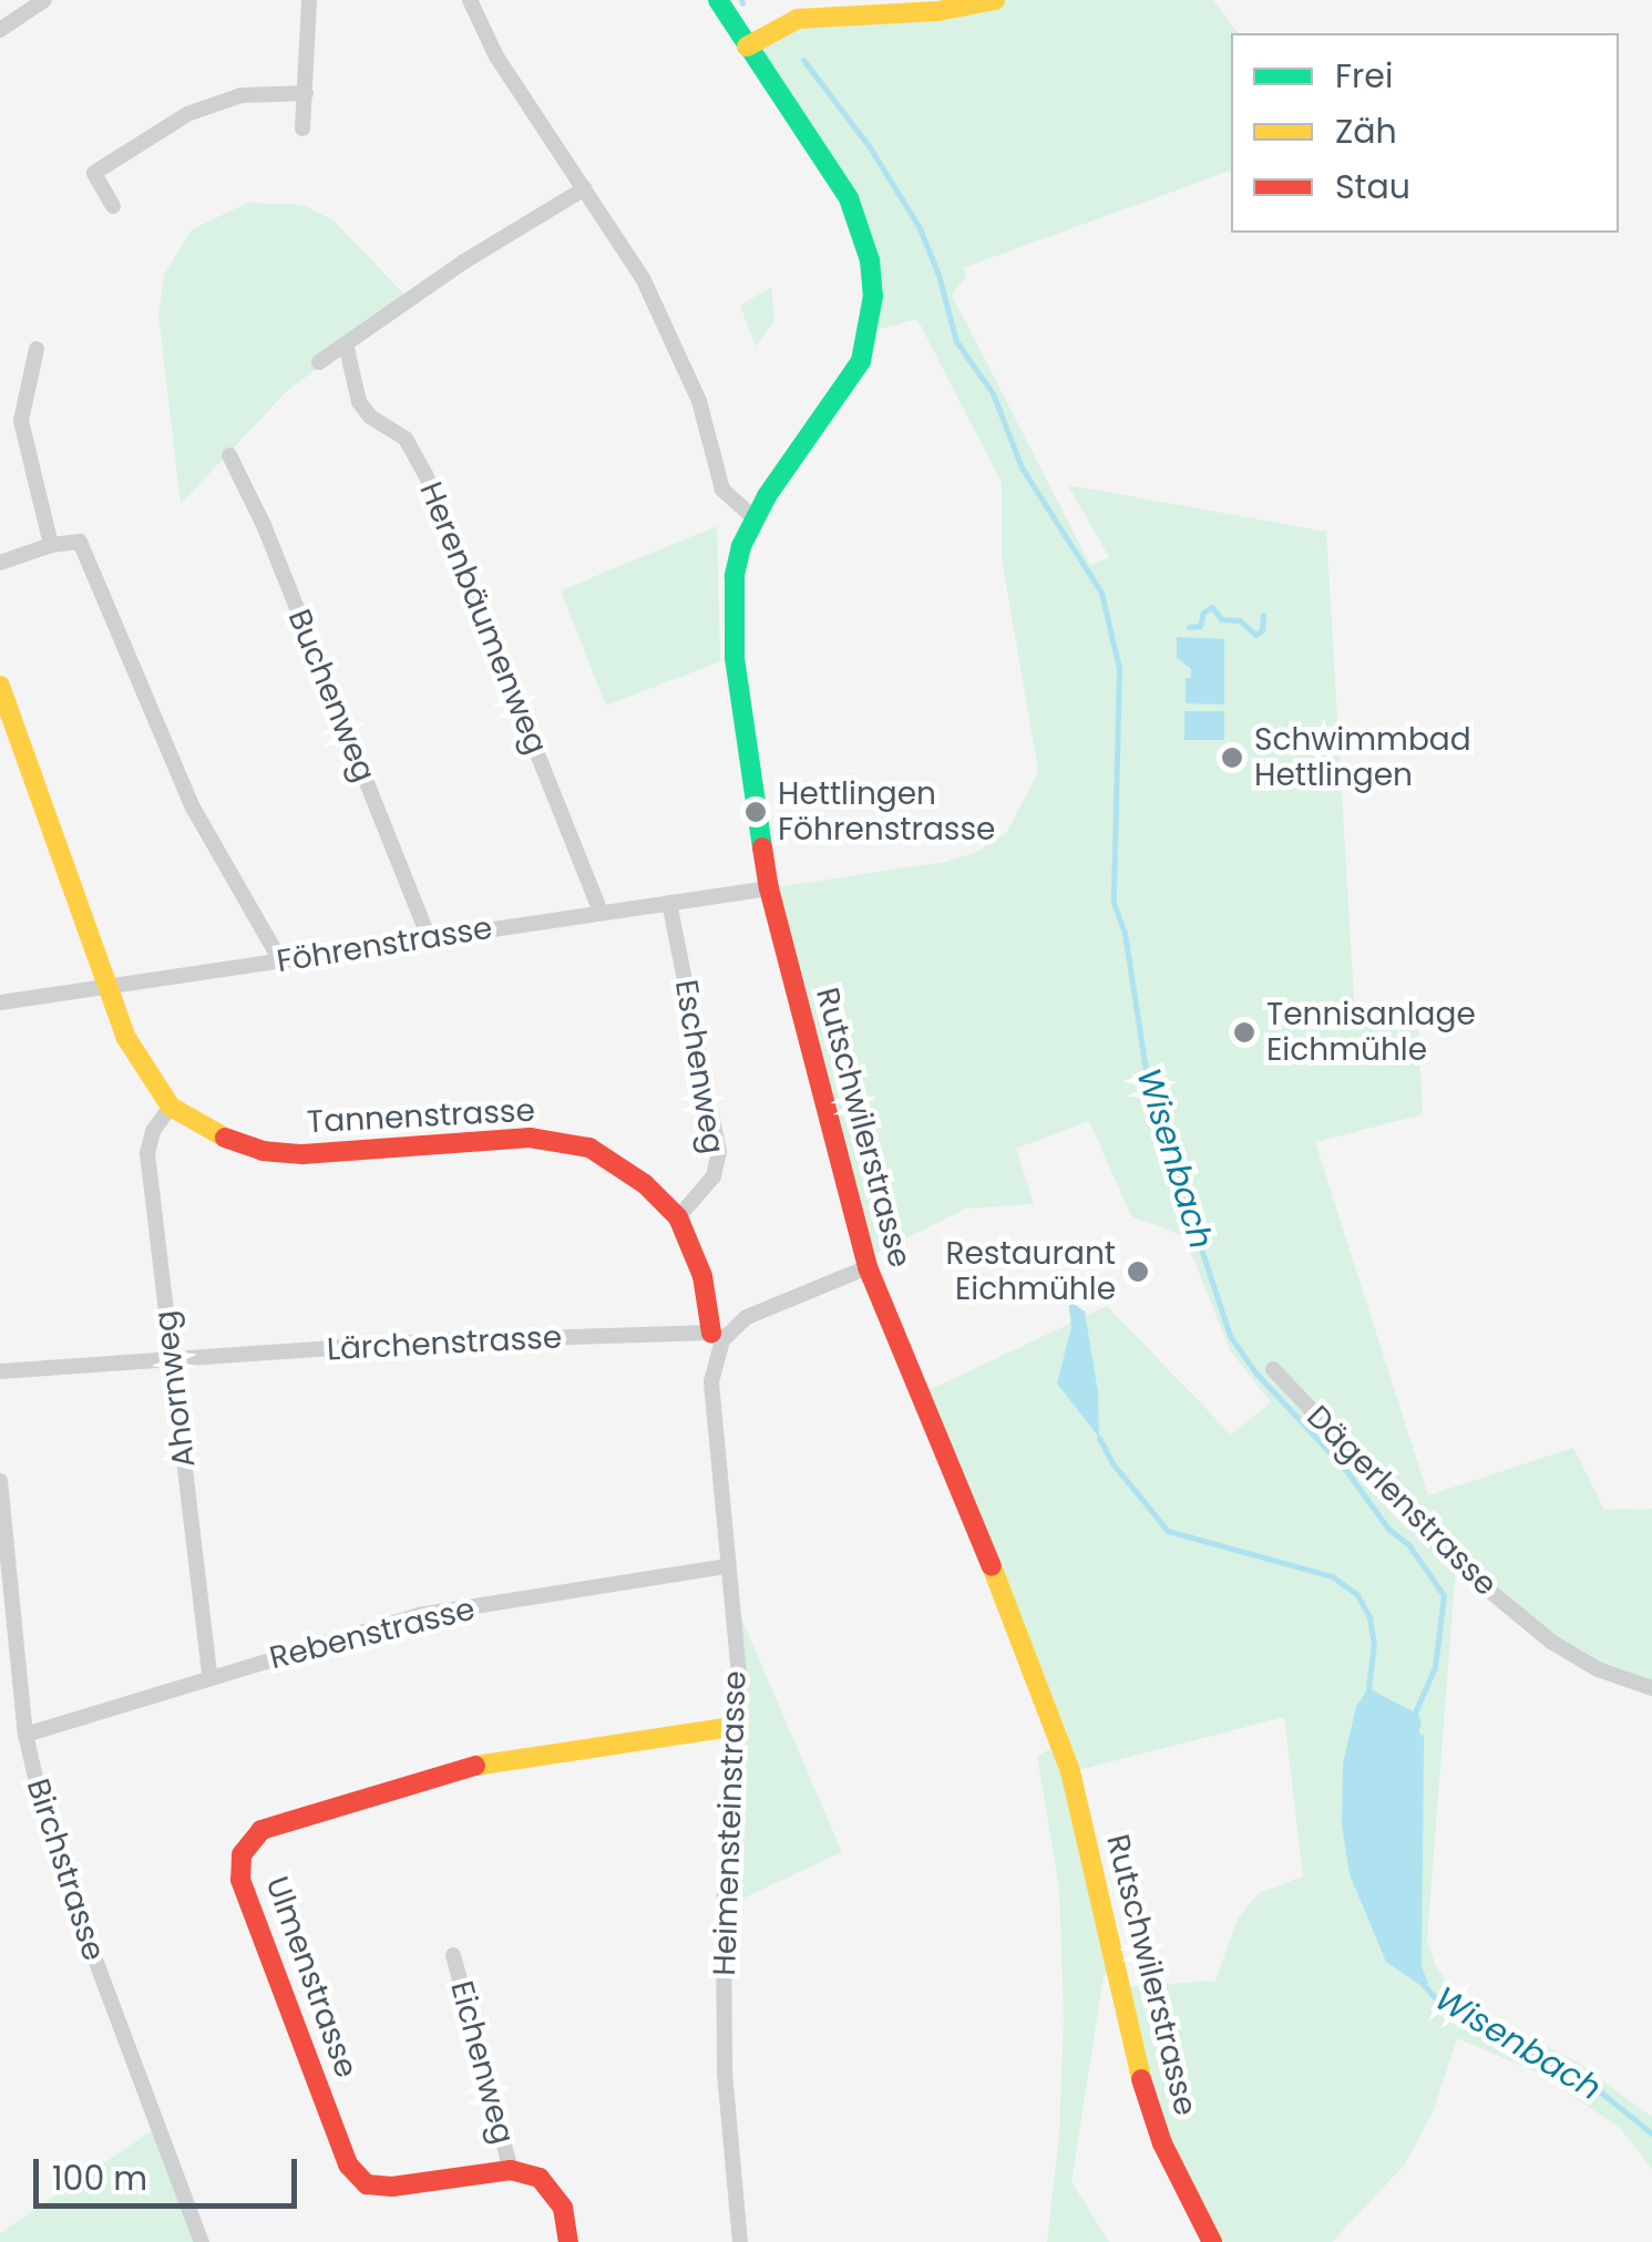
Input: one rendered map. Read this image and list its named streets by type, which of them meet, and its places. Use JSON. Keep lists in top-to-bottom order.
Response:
{
  "streets": {
    "street": [
      "Herenbäumenweg",
      "Buchenweg",
      "Föhrenstrasse",
      "Eschenweg",
      "Tannenstrasse",
      "Rutschwilerstrasse",
      "Lärchenstrasse",
      "Ahornweg",
      "Dägerlenstrasse",
      "Rebenstrasse",
      "Heimensteinstrasse",
      "Birchstrasse",
      "Ulmenstrasse",
      "Eichenweg"
    ]
  },
  "crossings": [
    ["Herenbäumenweg", "Föhrenstrasse"],
    ["Buchenweg", "Föhrenstrasse"],
    ["Föhrenstrasse", "Eschenweg"],
    ["Föhrenstrasse", "Tannenstrasse"],
    ["Föhrenstrasse", "Rutschwilerstrasse"],
    ["Eschenweg", "Tannenstrasse"],
    ["Tannenstrasse", "Lärchenstrasse"],
    ["Tannenstrasse", "Ahornweg"],
    ["Tannenstrasse", "Heimensteinstrasse"],
    ["Lärchenstrasse", "Ahornweg"],
    ["Lärchenstrasse", "Heimensteinstrasse"],
    ["Ahornweg", "Rebenstrasse"],
    ["Rebenstrasse", "Heimensteinstrasse"],
    ["Rebenstrasse", "Birchstrasse"],
    ["Heimensteinstrasse", "Ulmenstrasse"],
    ["Ulmenstrasse", "Eichenweg"]
  ],
  "water": ["Wisenbach"],
  "places": [
    "Schwimmbad Hettlingen",
    "Hettlingen Föhrenstrasse",
    "Tennisanlage Eichmühle",
    "Restaurant Eichmühle"
  ],
  "legend": ["Frei", "Zäh", "Stau"],
  "scale_bar": "100 m"
}
